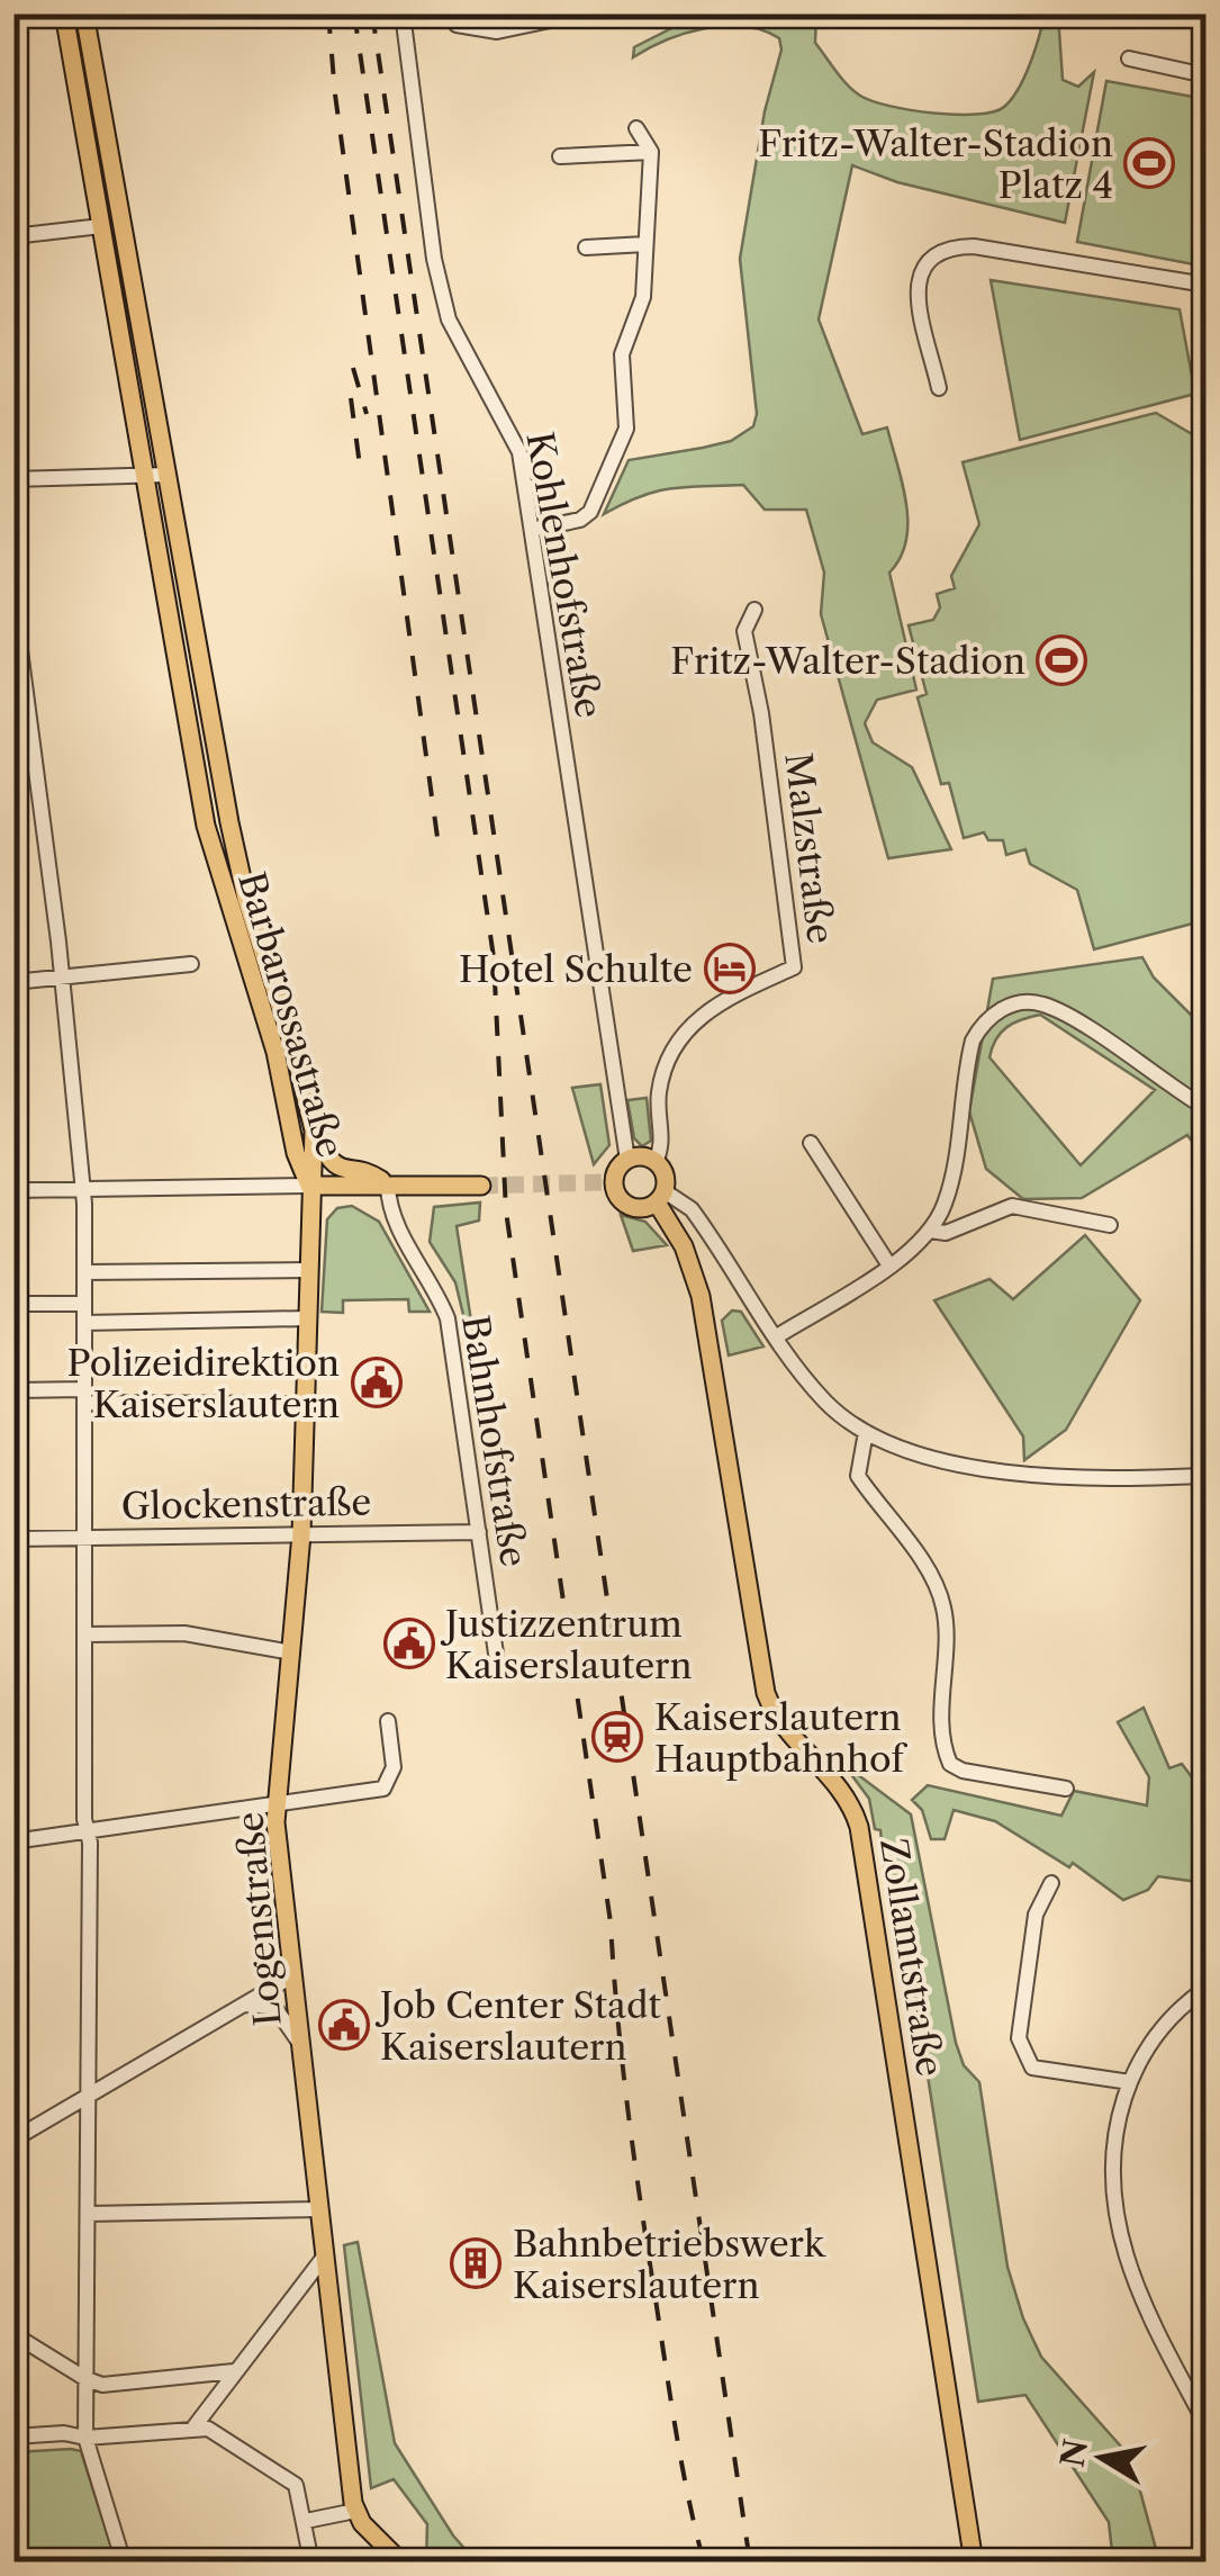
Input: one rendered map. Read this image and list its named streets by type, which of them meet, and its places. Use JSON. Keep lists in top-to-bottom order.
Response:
{
  "streets": {
    "main road": ["Barbarossastraße", "Logenstraße", "Zollamtstraße"],
    "street": [
      "Kohlenhofstraße",
      "Malzstraße",
      "Bahnhofstraße",
      "Glockenstraße"
    ]
  },
  "crossings": [
    ["Kohlenhofstraße", "Malzstraße"],
    ["Kohlenhofstraße", "Zollamtstraße"],
    ["Malzstraße", "Zollamtstraße"],
    ["Barbarossastraße", "Logenstraße"],
    ["Bahnhofstraße", "Glockenstraße"],
    ["Glockenstraße", "Logenstraße"]
  ],
  "places": {
    "sports": ["Fritz-Walter-Stadion Platz 4", "Fritz-Walter-Stadion"],
    "hotel": ["Hotel Schulte"],
    "public building": ["Polizeidirektion Kaiserslautern", "Justizzentrum Kaiserslautern", "Job Center Stadt Kaiserslautern"],
    "station": ["Kaiserslautern Hauptbahnhof"],
    "building": ["Bahnbetriebswerk Kaiserslautern"]
  },
  "north": "left"
}
